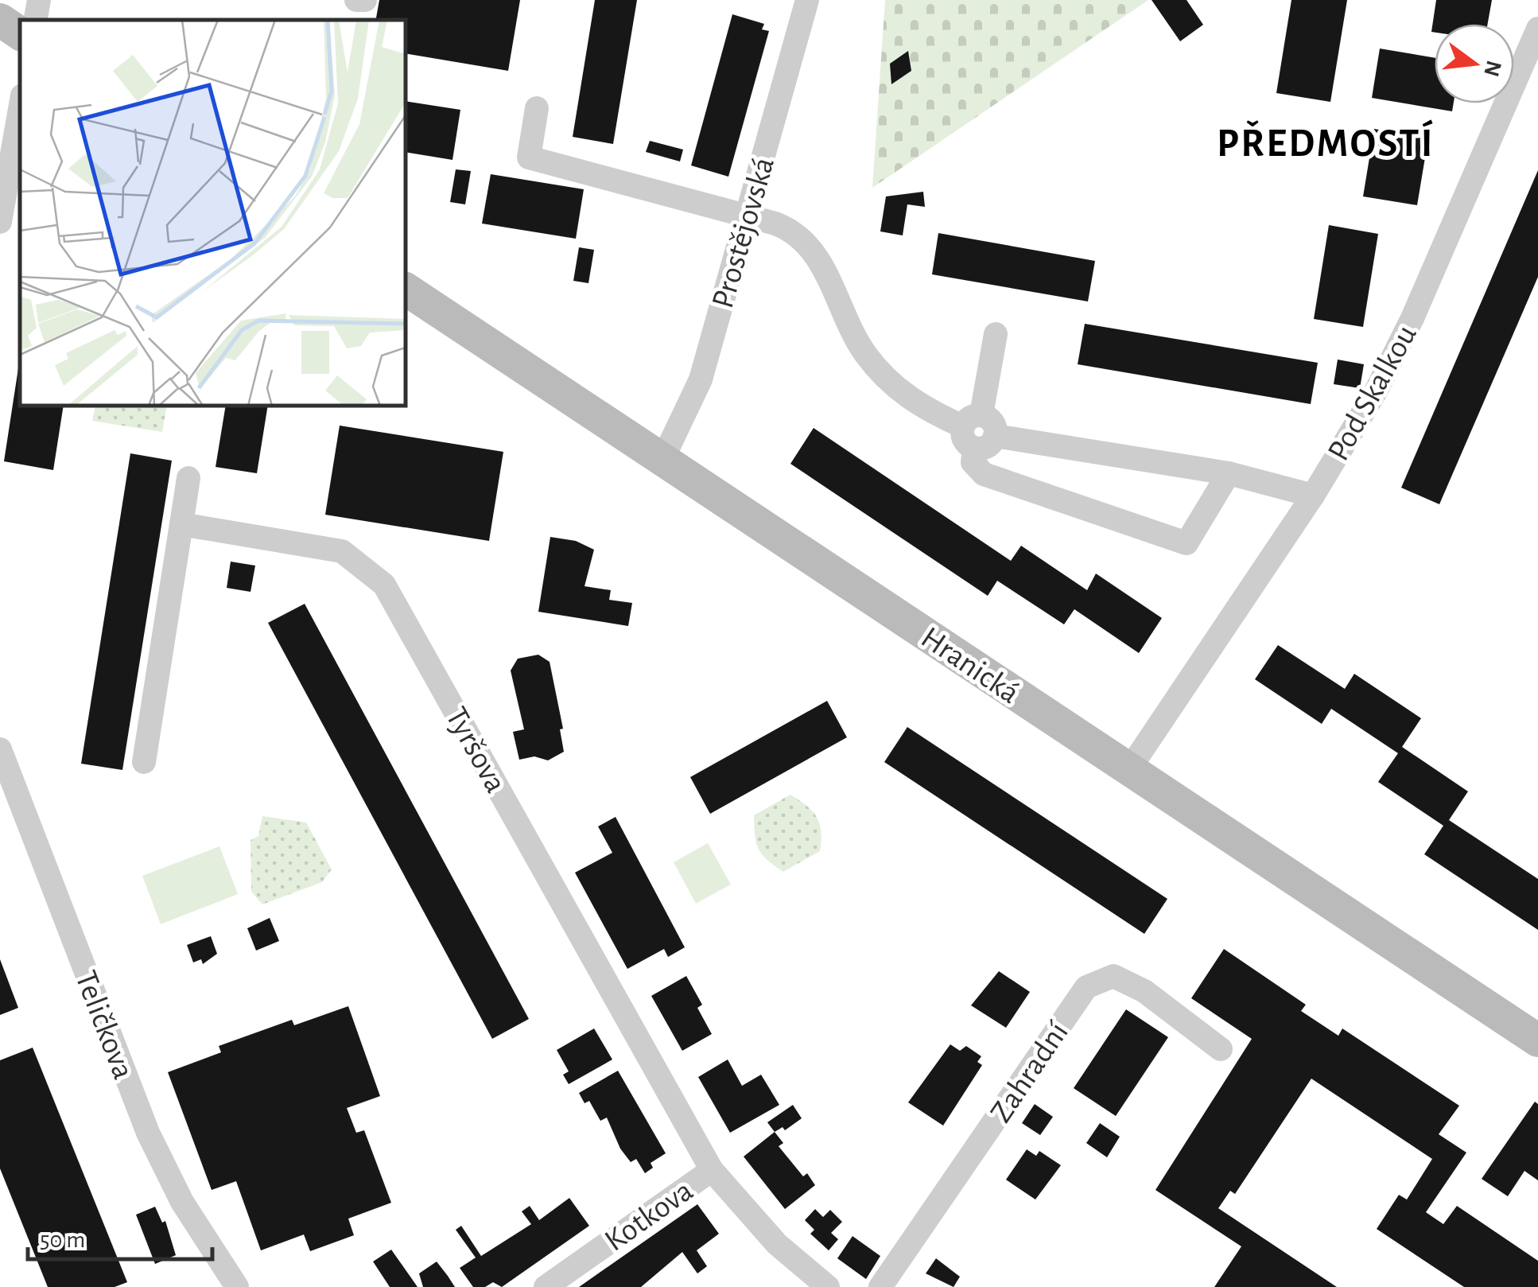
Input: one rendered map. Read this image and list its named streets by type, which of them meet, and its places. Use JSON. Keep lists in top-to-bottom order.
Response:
{
  "streets": {
    "main road": ["Hranická"],
    "street": [
      "Prostějovská",
      "Pod Skalkou",
      "Tyršova",
      "Teličkova",
      "Zahradní",
      "Kotkova"
    ]
  },
  "crossings": [
    ["Prostějovská", "Hranická"],
    ["Pod Skalkou", "Hranická"],
    ["Tyršova", "Kotkova"]
  ],
  "districts": ["PŘEDMOSTÍ"],
  "scale_bar": "50 m",
  "north": "right"
}
